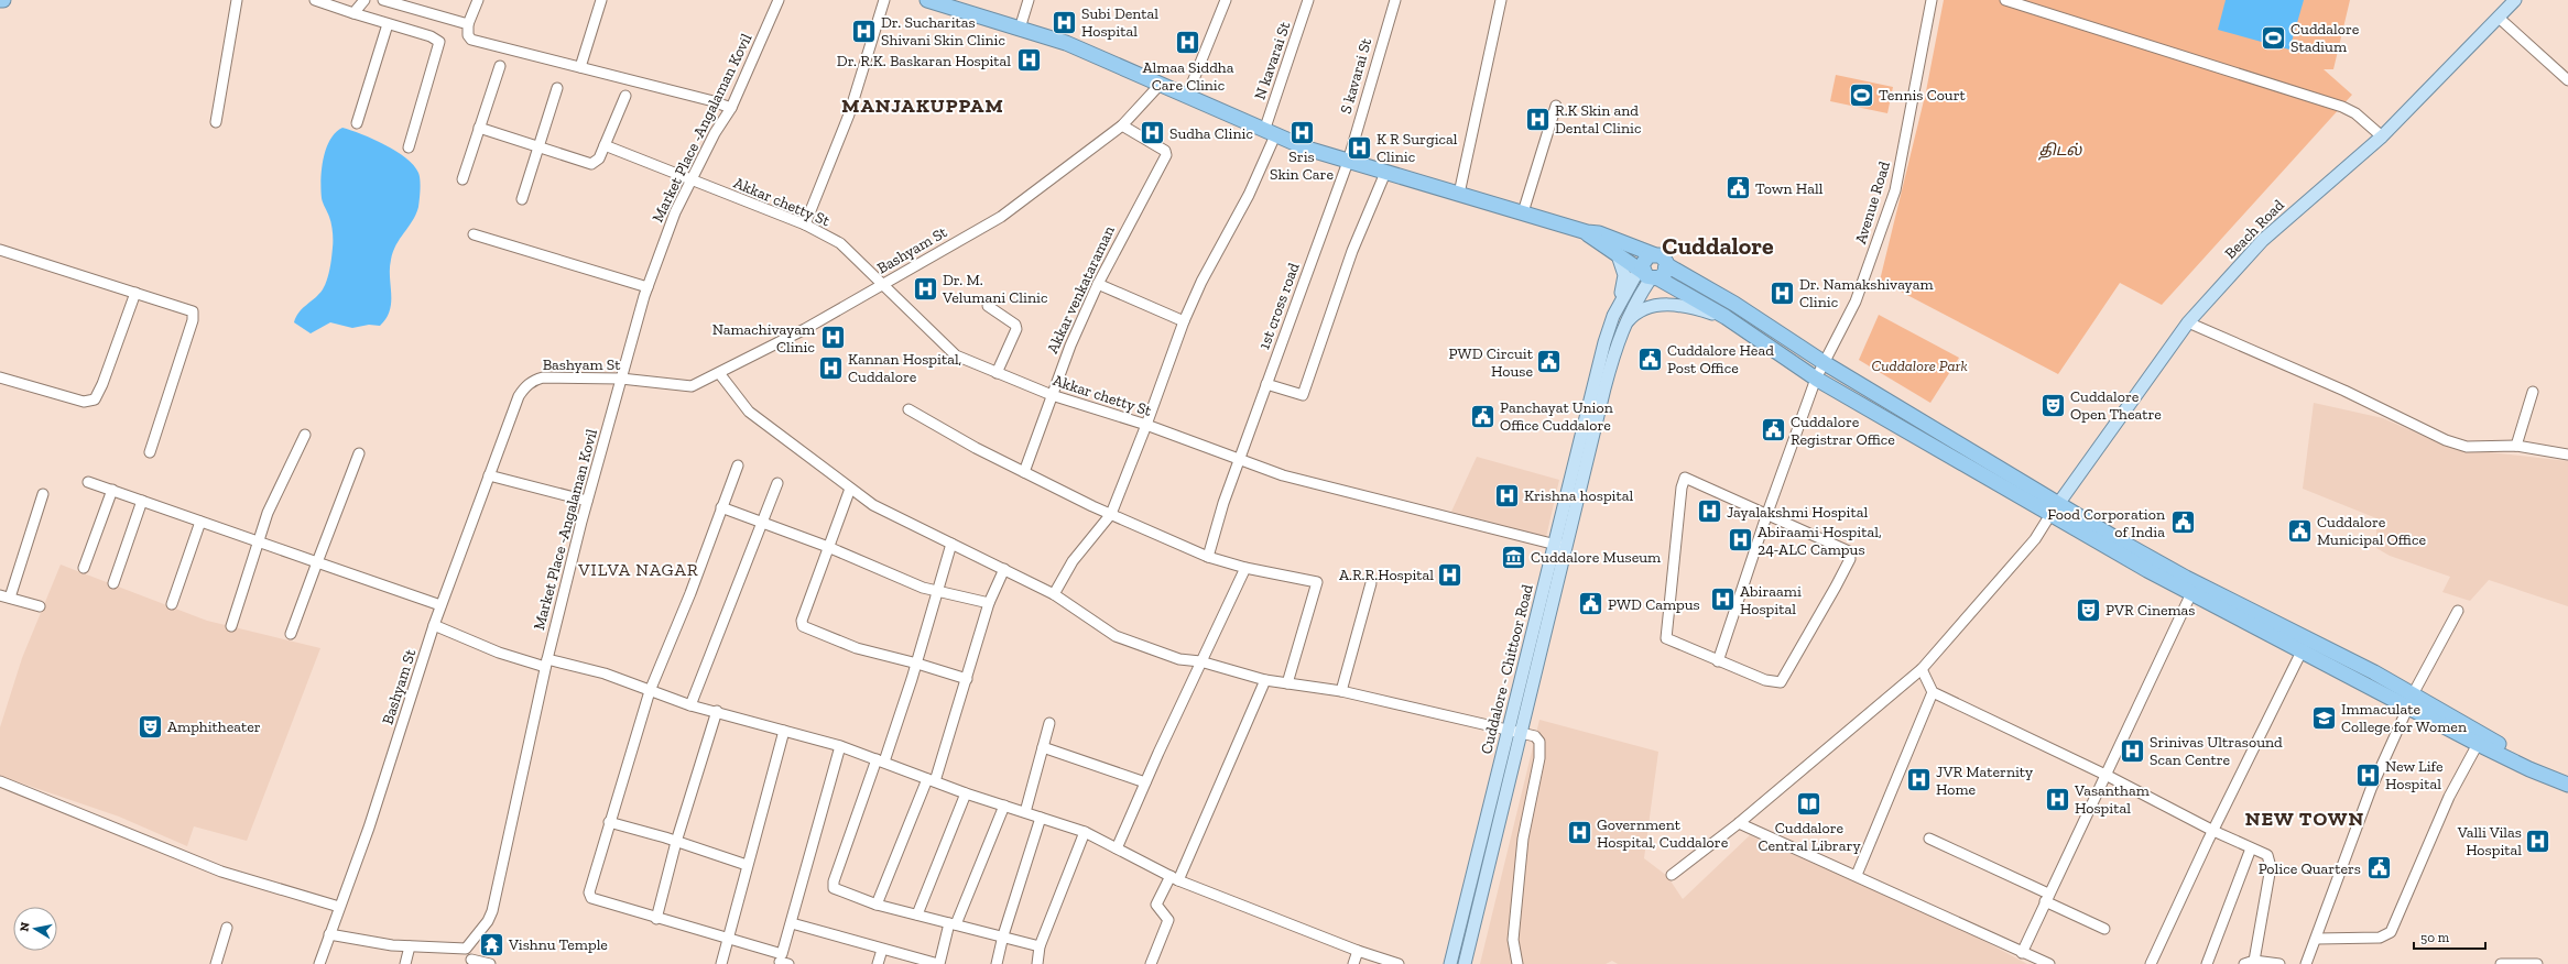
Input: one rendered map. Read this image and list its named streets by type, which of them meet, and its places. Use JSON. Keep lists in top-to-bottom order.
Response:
{
  "streets": {
    "main road": ["Beach Road", "Cuddalore - Chittoor Road"],
    "street": [
      "N kavarai St",
      "S kavarai St",
      "Market Place -Angalaman Kovil",
      "Akkar chetty St",
      "Avenue Road",
      "Bashyam St",
      "Akkar venkataraman",
      "1st cross road"
    ]
  },
  "crossings": [
    ["N kavarai St", "Akkar chetty St"],
    ["S kavarai St", "1st cross road"],
    ["Market Place -Angalaman Kovil", "Akkar chetty St"],
    ["Market Place -Angalaman Kovil", "Bashyam St"],
    ["Akkar chetty St", "Bashyam St"],
    ["Akkar chetty St", "Akkar venkataraman"],
    ["Akkar chetty St", "1st cross road"],
    ["Akkar chetty St", "Cuddalore - Chittoor Road"],
    ["Bashyam St", "Akkar venkataraman"]
  ],
  "districts": [
    "MANJAKUPPAM",
    "Cuddalore",
    "VILVA NAGAR",
    "NEW TOWN"
  ],
  "parks": ["திடல்", "Cuddalore Park"],
  "places": {
    "hospital": [
      "Subi Dental Hospital",
      "Dr. Sucharitas Shivani Skin Clinic",
      "Almaa Siddha Care Clinic",
      "Dr. R.K. Baskaran Hospital",
      "R.K Skin and Dental Clinic",
      "Sris Skin Care",
      "Sudha Clinic",
      "K R Surgical Clinic",
      "Dr. M. Velumani Clinic",
      "Dr. Namakshivayam Clinic",
      "Namachivayam Clinic",
      "Kannan Hospital, Cuddalore",
      "Krishna hospital",
      "Jayalakshmi Hospital",
      "Abiraami Hospital, 24-ALC Campus",
      "A.R.R.Hospital",
      "Abiraami Hospital",
      "Srinivas Ultrasound Scan Centre",
      "New Life Hospital",
      "JVR Maternity Home",
      "Vasantham Hospital",
      "Government Hospital, Cuddalore",
      "Valli Vilas Hospital"
    ],
    "sports": ["Cuddalore Stadium", "Tennis Court"],
    "public building": [
      "Town Hall",
      "Cuddalore Head Post Office",
      "PWD Circuit House",
      "Panchayat Union Office Cuddalore",
      "Cuddalore Registrar Office",
      "Food Corporation of India",
      "Cuddalore Municipal Office",
      "PWD Campus",
      "Police Quarters"
    ],
    "theatre": ["Cuddalore Open Theatre", "PVR Cinemas", "Amphitheater"],
    "museum": ["Cuddalore Museum"],
    "school or university": ["Immaculate College for Women"],
    "library": ["Cuddalore Central Library"],
    "temple": ["Vishnu Temple"]
  },
  "scale_bar": "50 m",
  "north": "left"
}
